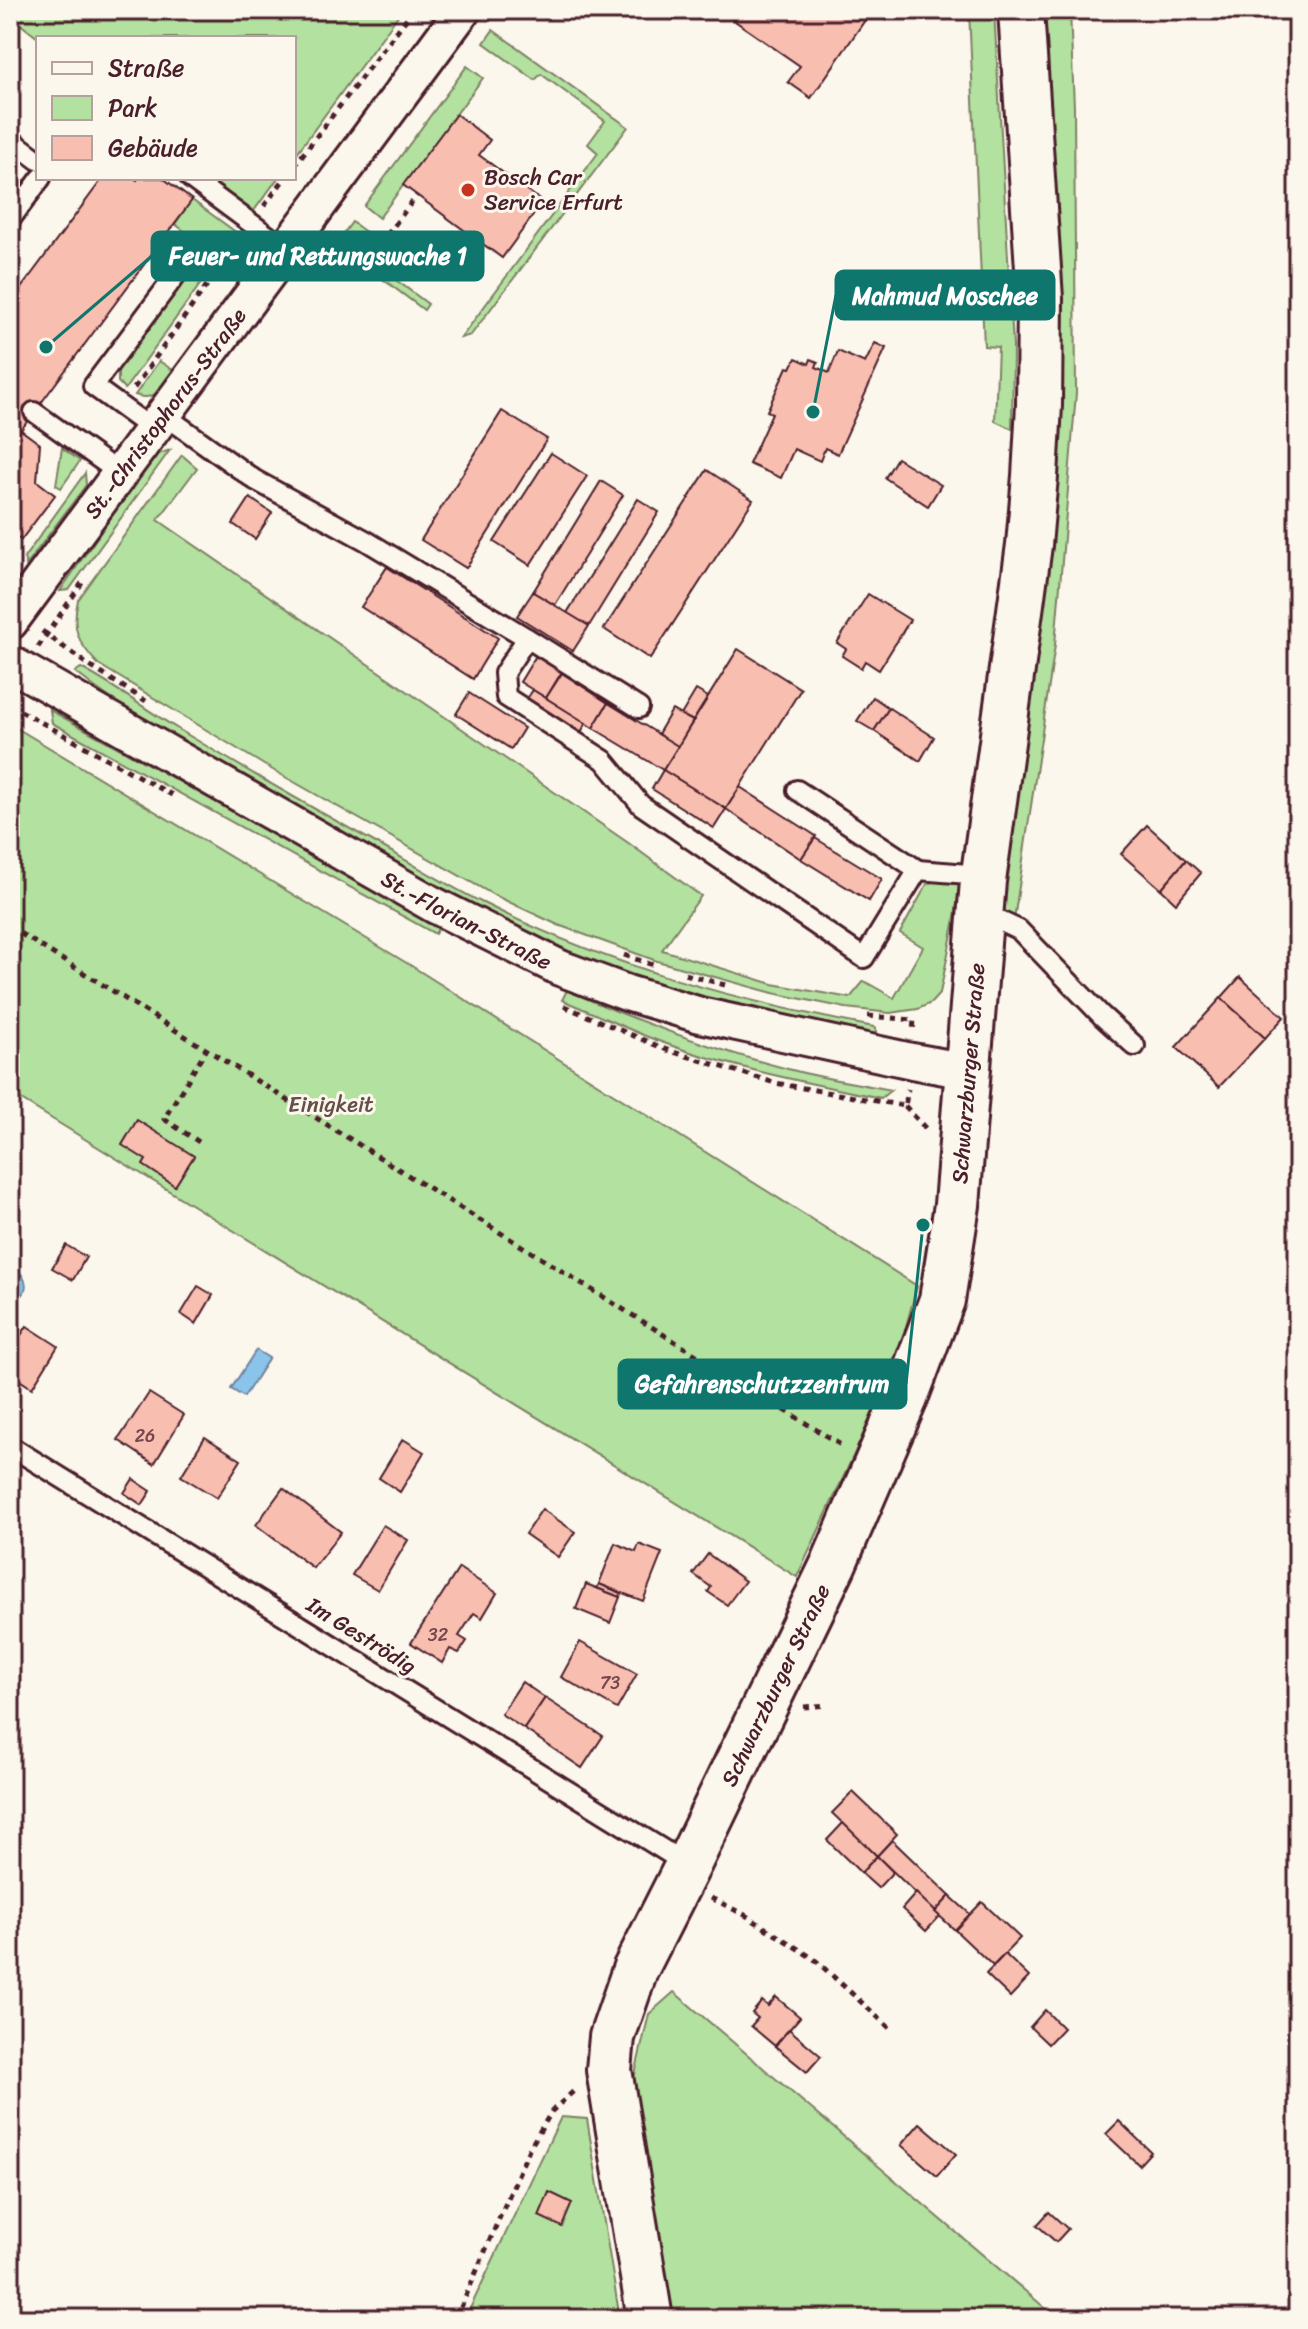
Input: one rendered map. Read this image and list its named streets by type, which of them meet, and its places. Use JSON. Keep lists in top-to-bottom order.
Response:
{
  "streets": {
    "street": ["St.-Christophorus-Straße", "St.-Florian-Straße", "Schwarzburger Straße"],
    "lane": ["Im Geströdig"]
  },
  "crossings": [
    ["St.-Florian-Straße", "Schwarzburger Straße"],
    ["Schwarzburger Straße", "Im Geströdig"]
  ],
  "parks": ["Einigkeit"],
  "places": [
    "Bosch Car Service Erfurt",
    "Feuer- und Rettungswache 1",
    "Mahmud Moschee",
    "Gefahrenschutzzentrum"
  ],
  "house_numbers": ["26", "32", "73"],
  "legend": ["Straße", "Park", "Gebäude"]
}
